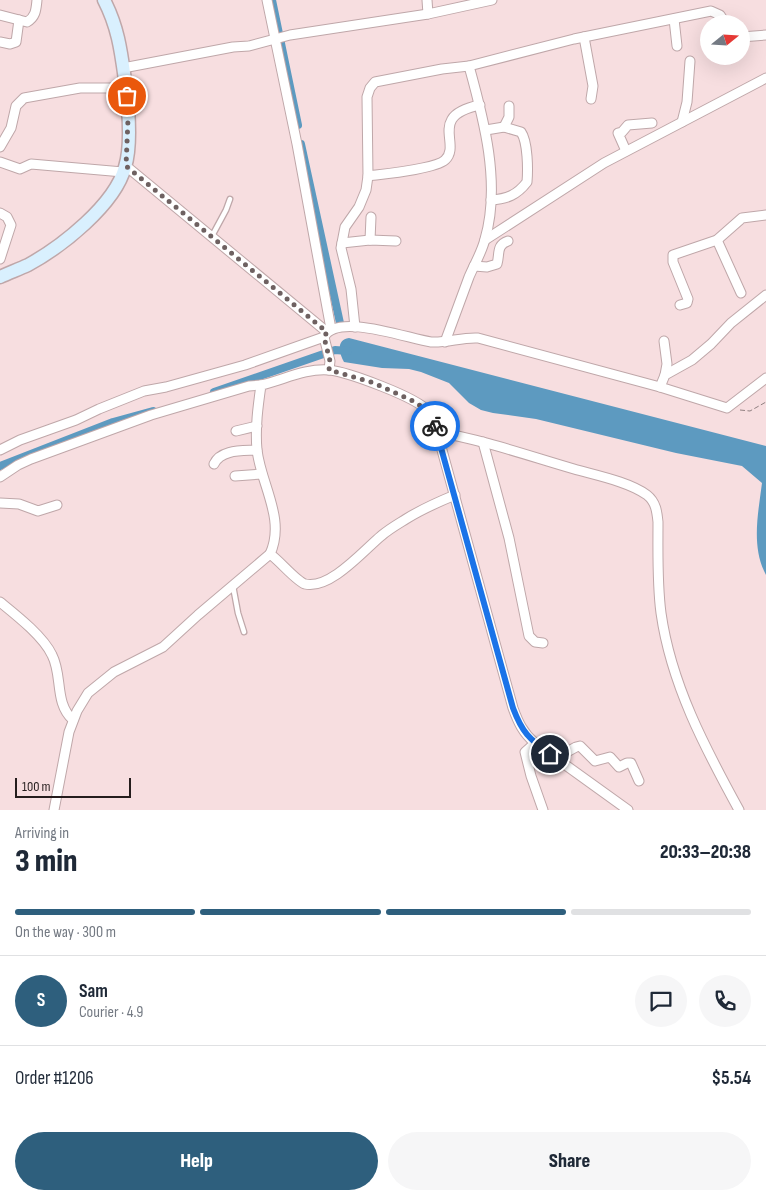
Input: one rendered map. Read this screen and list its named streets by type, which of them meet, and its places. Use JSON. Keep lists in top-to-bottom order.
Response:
{
  "scale_bar": "100 m",
  "north": "right",
  "page": {
    "scale": "100 m",
    "heading": ["3 min", "Arriving in", "20:33–20:38"],
    "panel": [
      "Sam",
      "Courier · 4.9",
      "Order #1206",
      "$5.54"
    ],
    "bar": "On the way · 300 m",
    "round": "S",
    "buttons": ["Help", "Share"]
  }
}
